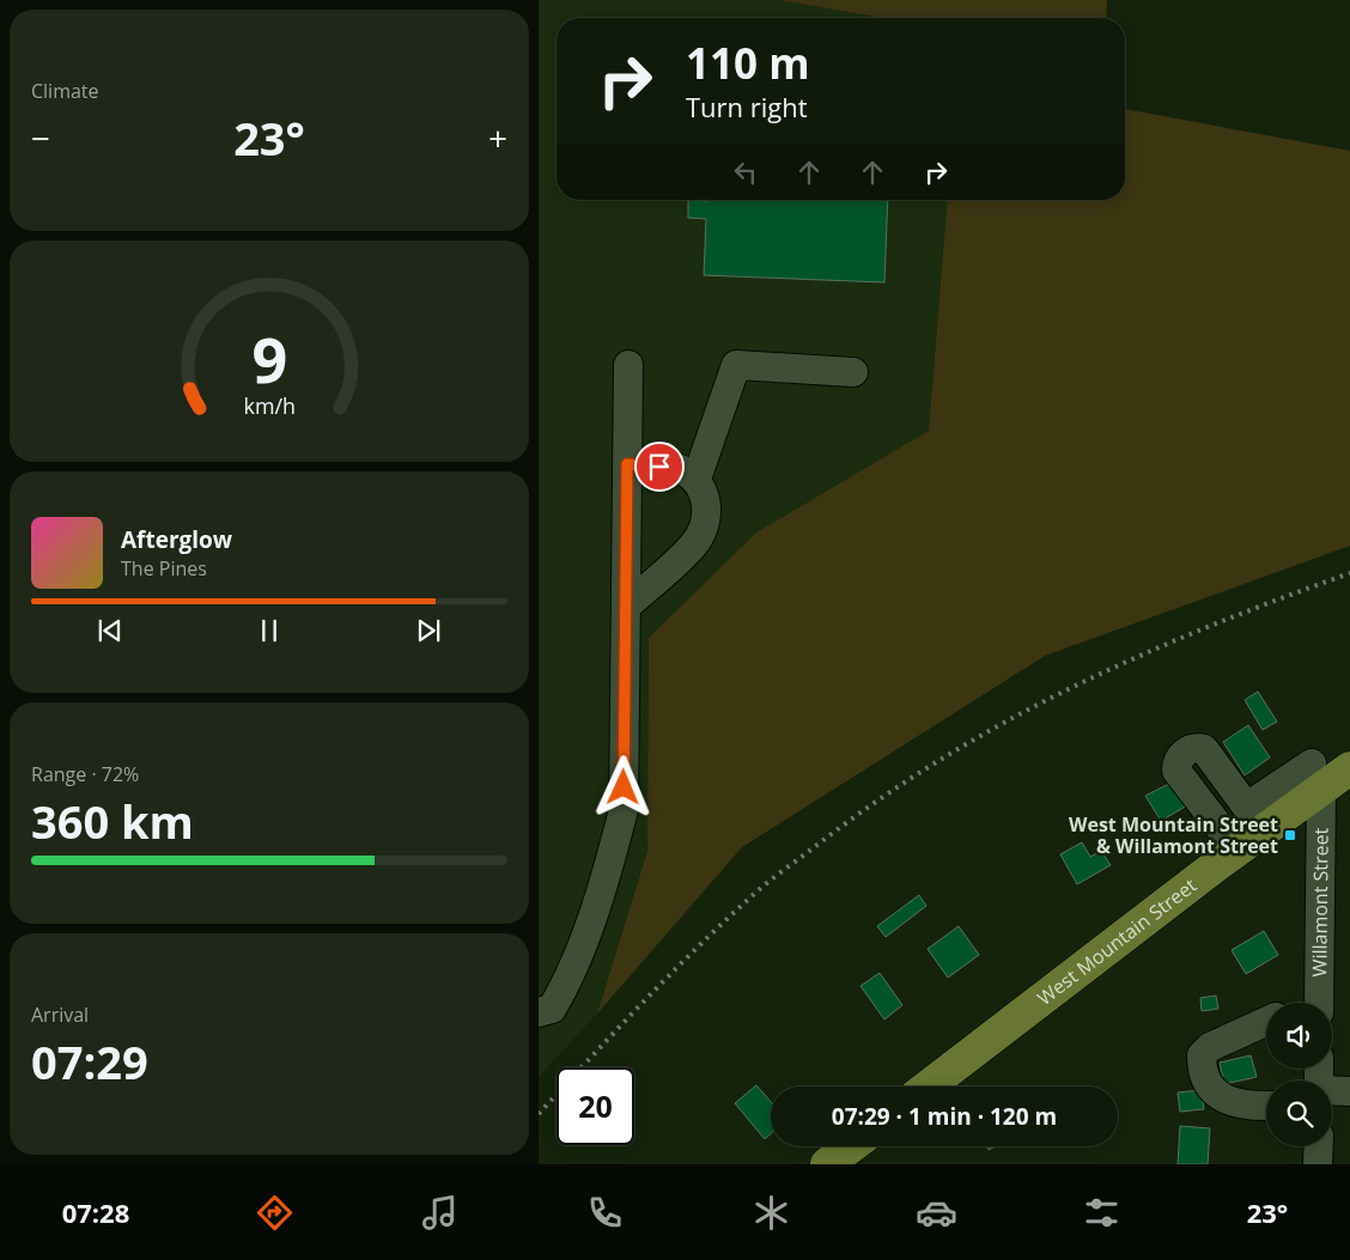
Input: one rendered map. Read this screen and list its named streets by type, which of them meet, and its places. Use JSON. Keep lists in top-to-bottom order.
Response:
{
  "streets": {
    "main road": ["West Mountain Street"],
    "street": ["Willamont Street"]
  },
  "crossings": [
    ["Willamont Street", "West Mountain Street"]
  ],
  "places": {
    "transit": ["West Mountain Street & Willamont Street"]
  },
  "page": {
    "tile": [
      "Climate",
      ["Range · 72%", "360 km"],
      ["Arrival", "07:29"]
    ],
    "turn": ["110 m", "Turn right"],
    "heat": ["−", "23°", "+"],
    "song": ["Afterglow", "The Pines"],
    "limit": "20",
    "trip": "07:29 · 1 min · 120 m",
    "tabs": ["07:28", "23°"],
    "gauge": ["9", "km/h"]
  }
}
